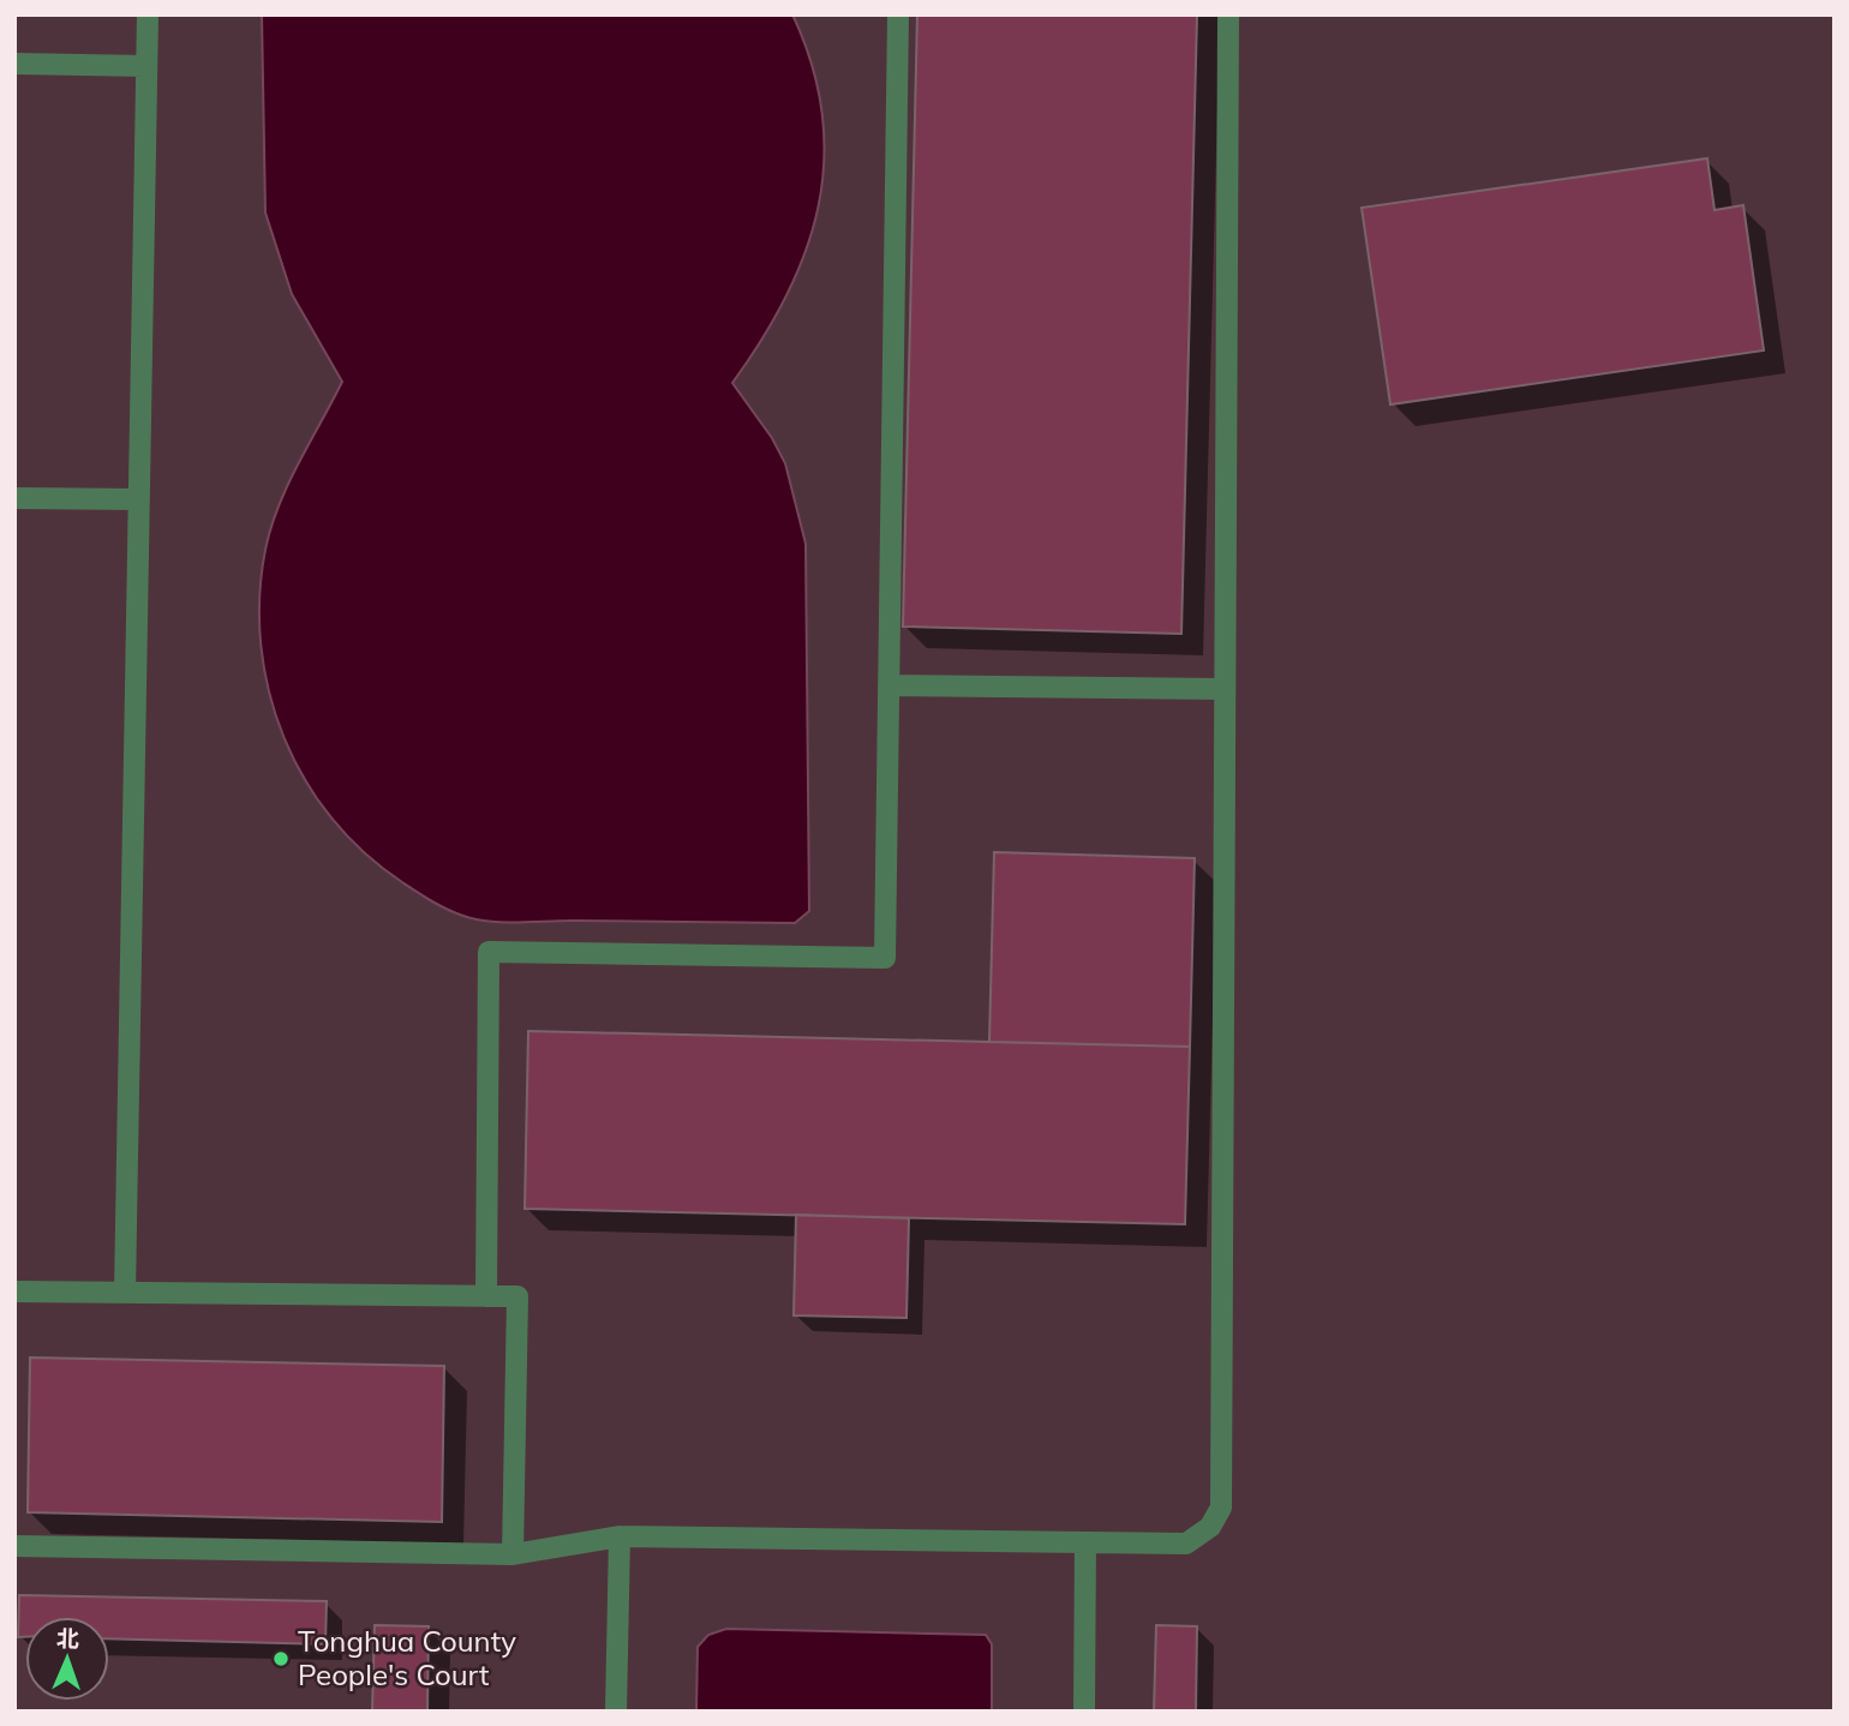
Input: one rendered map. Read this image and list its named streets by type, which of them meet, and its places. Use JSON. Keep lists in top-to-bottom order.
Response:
{
  "places": ["Tonghua County People's Court"],
  "north": "top"
}
